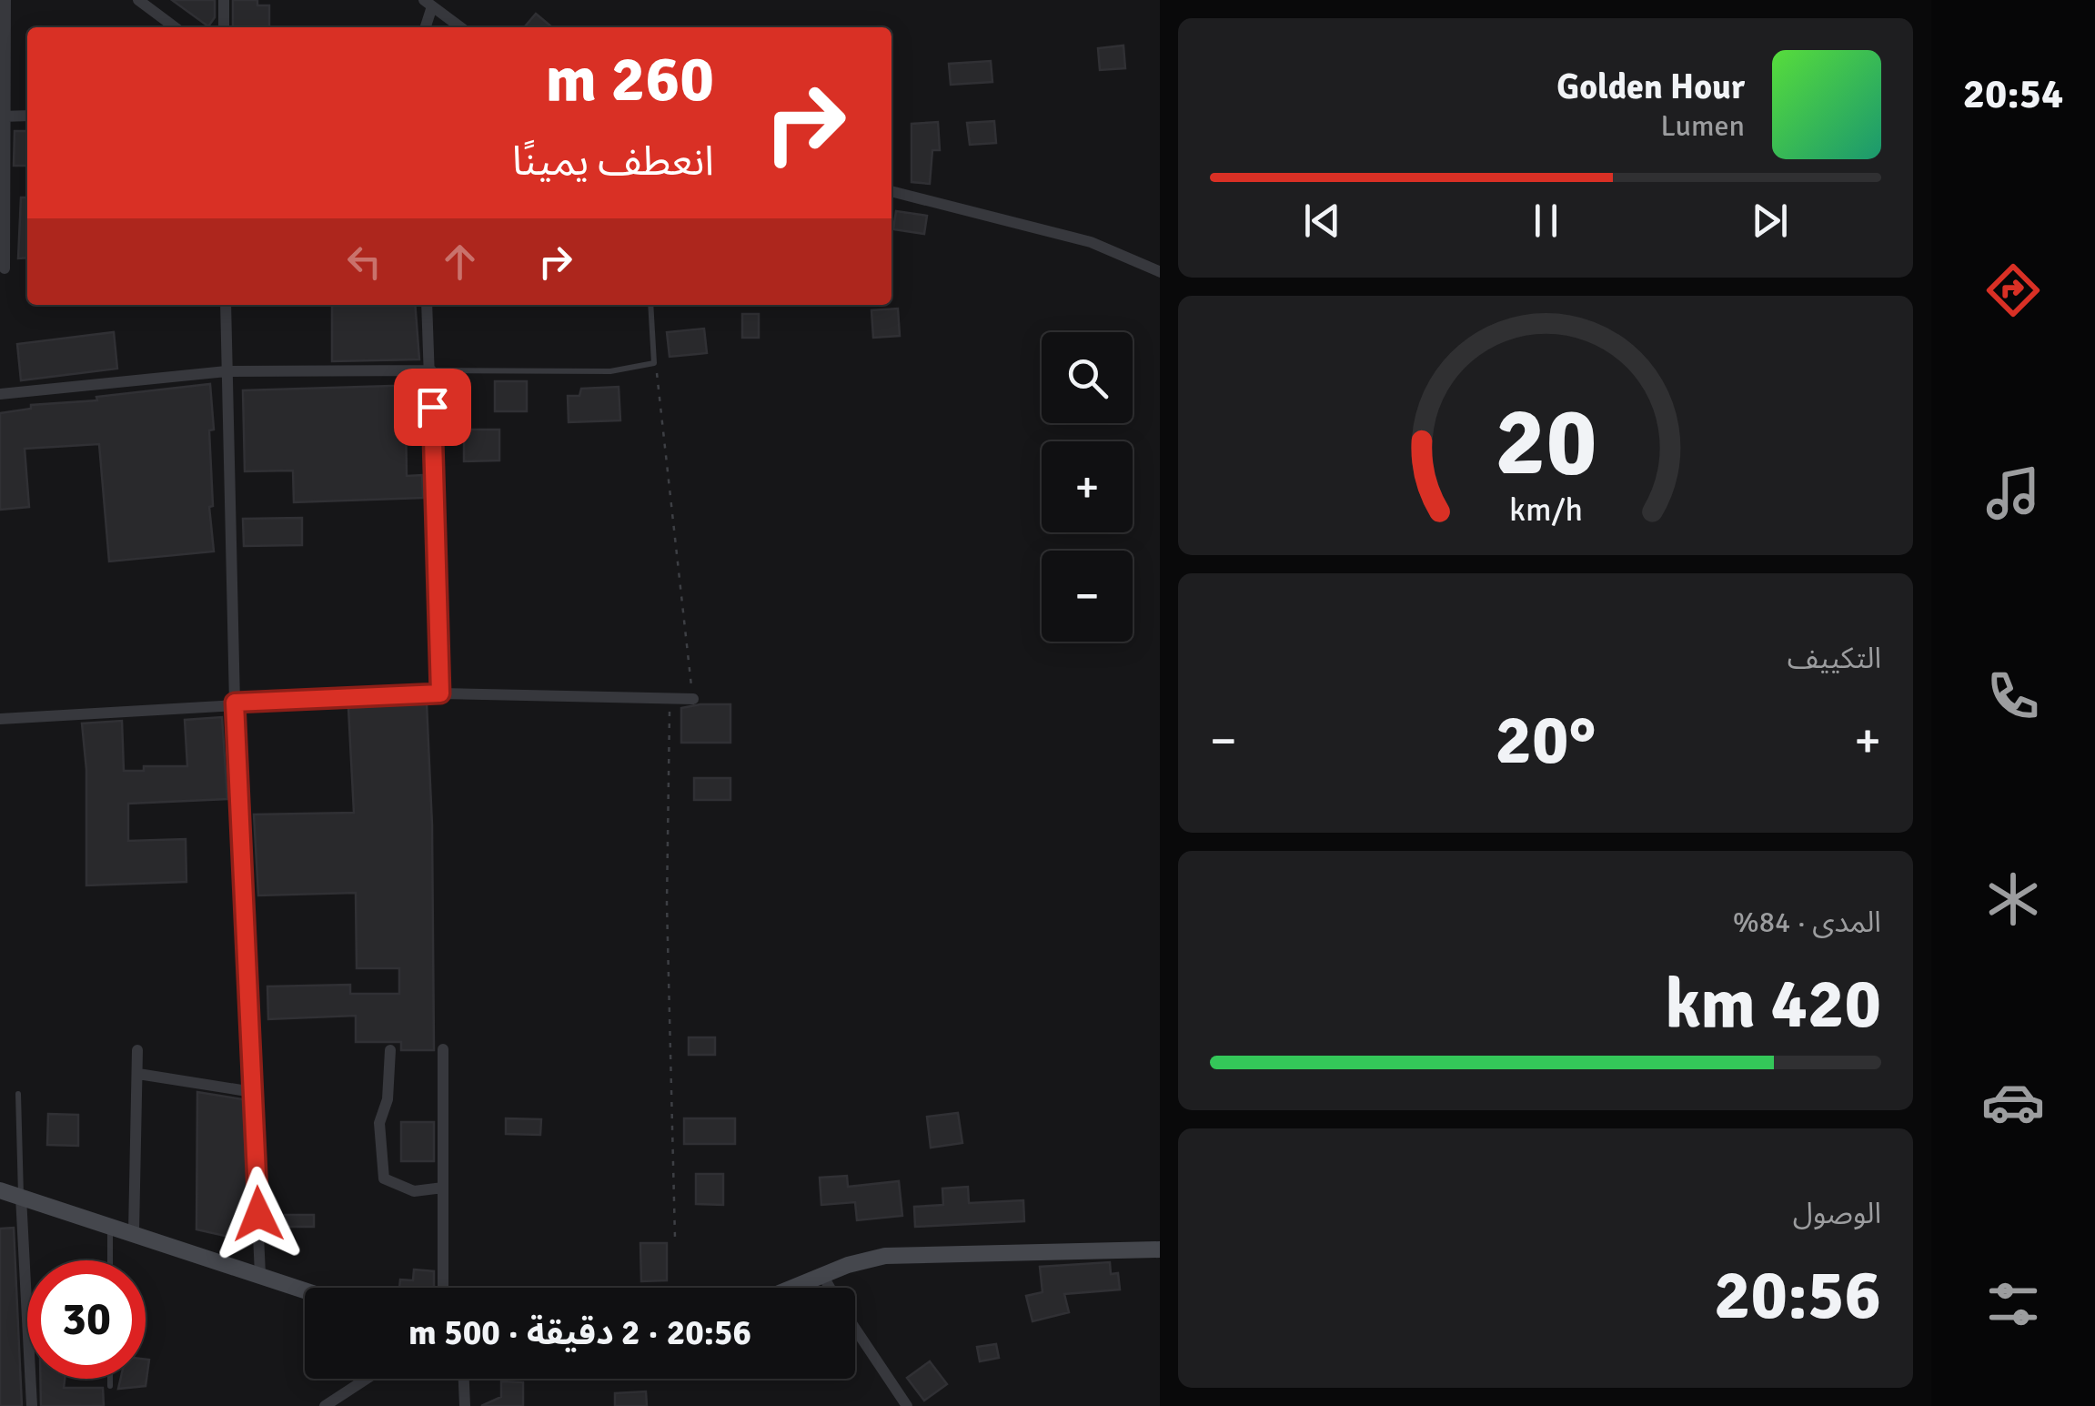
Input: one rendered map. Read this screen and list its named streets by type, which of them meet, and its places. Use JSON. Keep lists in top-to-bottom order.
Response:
{
  "page": {
    "tabs": "20:54",
    "turn": ["260 m", "انعطف يمينًا"],
    "song": ["Golden Hour", "Lumen"],
    "map_buttons": ["+", "−"],
    "tile": [
      "التكييف",
      ["المدى · 84%", "420 km"],
      ["الوصول", "20:56"]
    ],
    "heat": ["−", "20°", "+"],
    "limit": "30",
    "trip": "20:56 · 2 دقيقة · 500 m",
    "gauge": ["20", "km/h"]
  }
}
